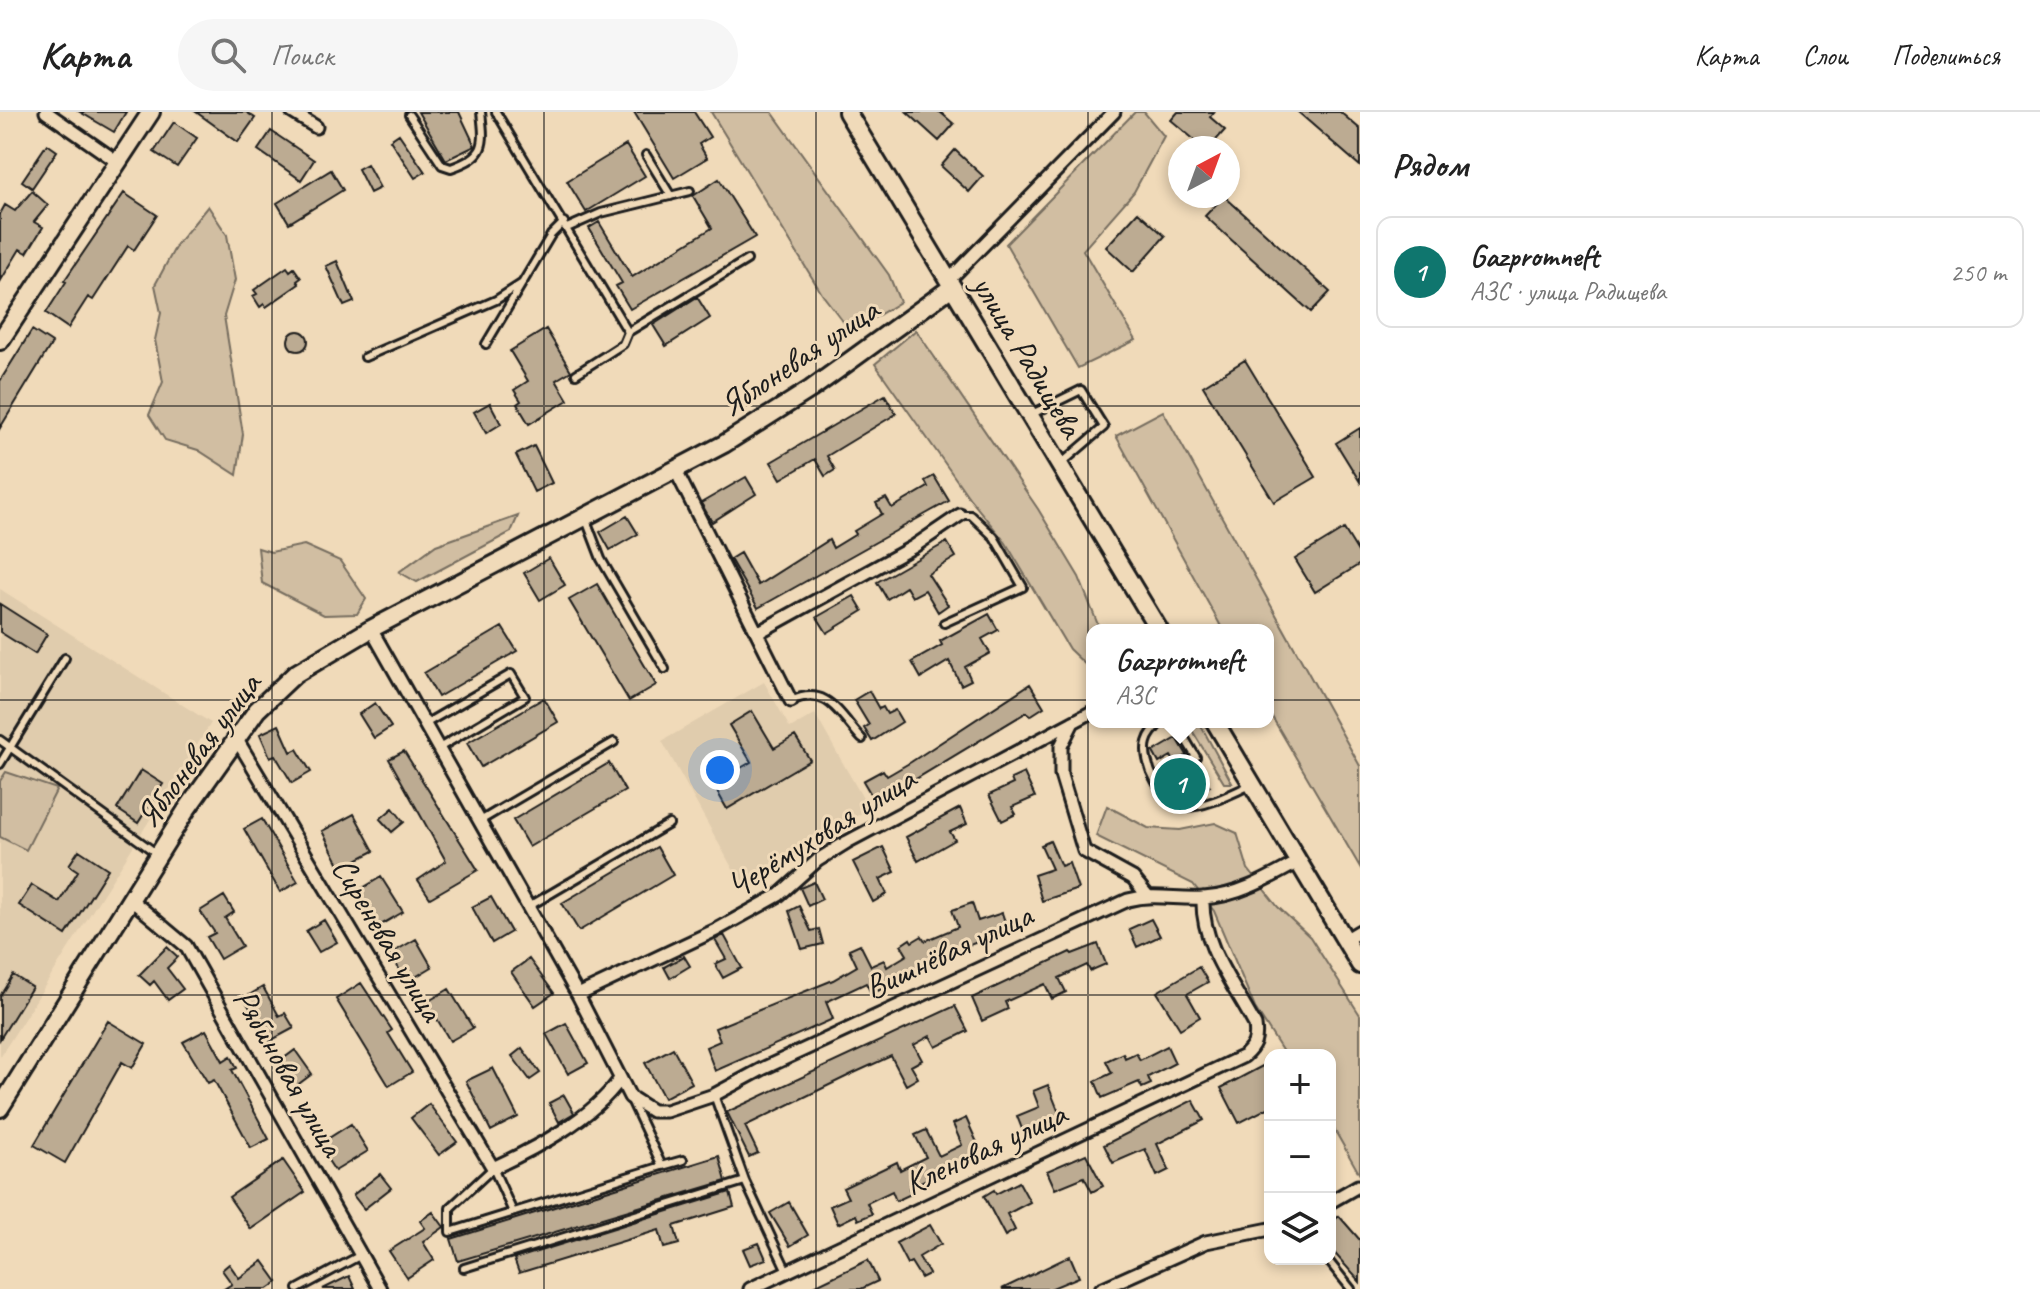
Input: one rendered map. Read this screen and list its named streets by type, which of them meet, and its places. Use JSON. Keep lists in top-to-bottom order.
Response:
{
  "streets": {
    "street": [
      "улица Радищева",
      "Яблоневая улица",
      "Черёмуховая улица",
      "Сиреневая улица",
      "Вишнёвая улица",
      "Рябиновая улица",
      "Кленовая улица"
    ]
  },
  "crossings": [
    ["улица Радищева", "Яблоневая улица"],
    ["Яблоневая улица", "Сиреневая улица"],
    ["Яблоневая улица", "Рябиновая улица"],
    ["Вишнёвая улица", "Кленовая улица"]
  ],
  "north": "top right",
  "page": {
    "header": "Карта",
    "search": "Поиск",
    "nav": ["Карта", "Слои", "Поделиться"],
    "heading": "Рядом",
    "list": [
      {
        "mark": "1",
        "name": "Gazpromneft",
        "note": "АЗС · улица Радищева",
        "value": "250 m"
      }
    ],
    "popup": ["Gazpromneft", "АЗС"],
    "pins": "1",
    "map_buttons": ["+", "−"]
  }
}
